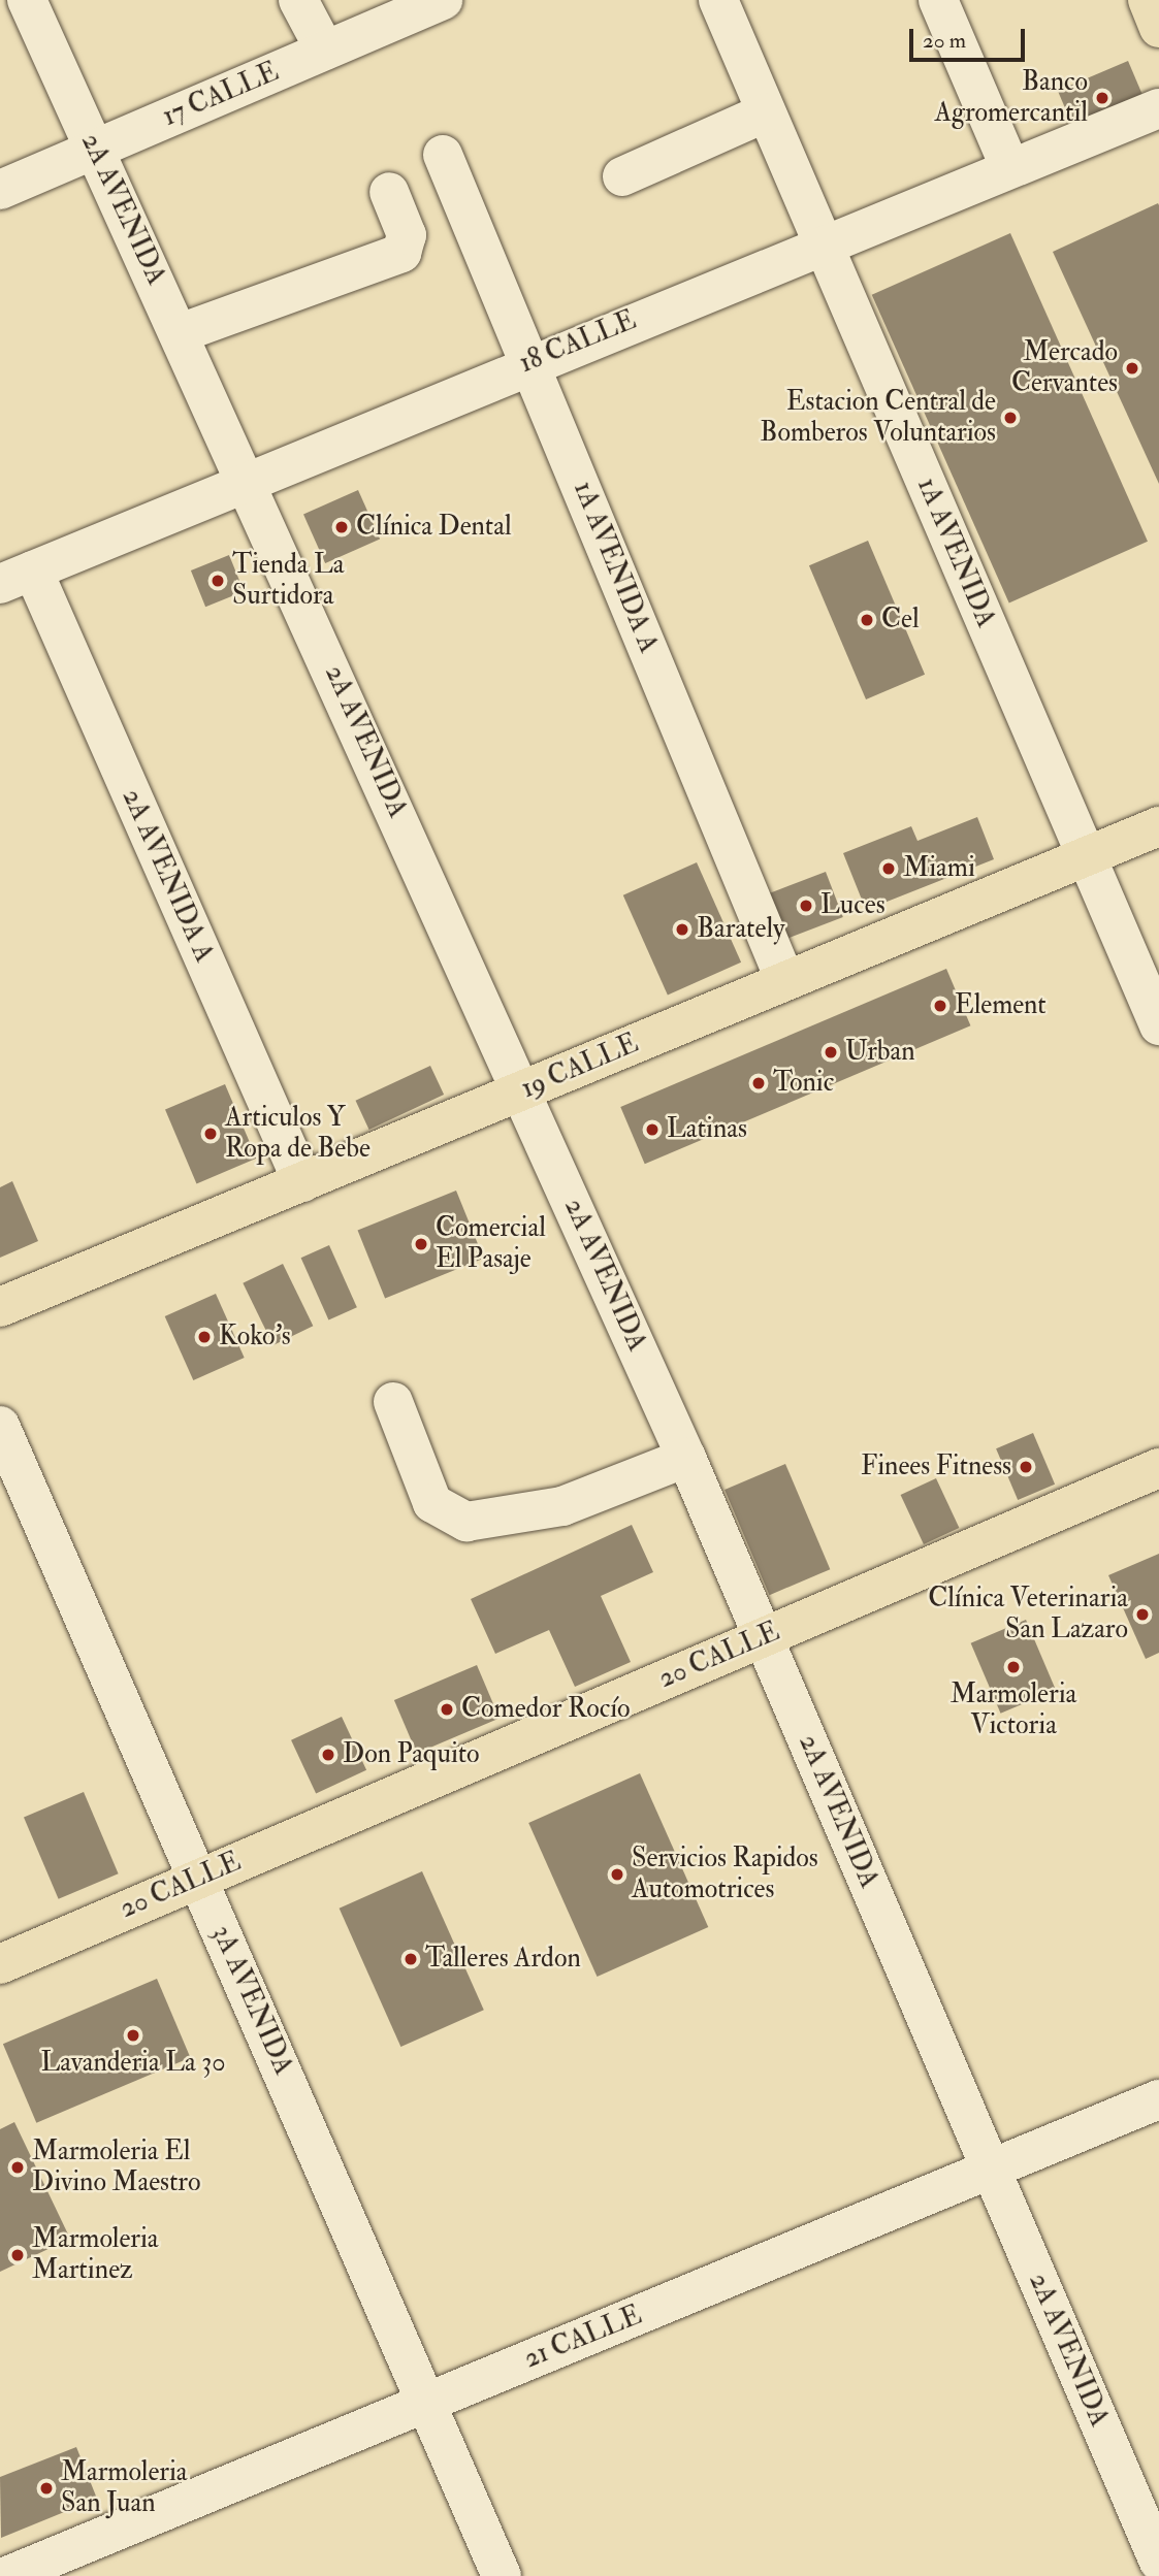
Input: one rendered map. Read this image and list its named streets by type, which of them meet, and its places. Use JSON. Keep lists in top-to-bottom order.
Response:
{
  "streets": {
    "main road": ["19 CALLE", "20 CALLE"],
    "street": [
      "17 CALLE",
      "2A AVENIDA",
      "18 CALLE",
      "1A AVENIDA",
      "1A AVENIDA A",
      "2A AVENIDA A",
      "3A AVENIDA",
      "21 CALLE"
    ]
  },
  "crossings": [
    ["17 CALLE", "2A AVENIDA"],
    ["2A AVENIDA", "18 CALLE"],
    ["2A AVENIDA", "19 CALLE"],
    ["2A AVENIDA", "20 CALLE"],
    ["2A AVENIDA", "21 CALLE"],
    ["18 CALLE", "1A AVENIDA"],
    ["18 CALLE", "1A AVENIDA A"],
    ["18 CALLE", "2A AVENIDA A"],
    ["1A AVENIDA", "19 CALLE"],
    ["1A AVENIDA A", "19 CALLE"],
    ["2A AVENIDA A", "19 CALLE"],
    ["20 CALLE", "3A AVENIDA"],
    ["3A AVENIDA", "21 CALLE"]
  ],
  "places": [
    "Banco Agromercantil",
    "Mercado Cervantes",
    "Estacion Central de Bomberos Voluntarios",
    "Clínica Dental",
    "Tienda La Surtidora",
    "Cel",
    "Miami",
    "Luces",
    "Barately",
    "Element",
    "Urban",
    "Tonic",
    "Latinas",
    "Articulos Y Ropa de Bebe",
    "Comercial El Pasaje",
    "Koko's",
    "Finees Fitness",
    "Clínica Veterinaria San Lazaro",
    "Marmoleria Victoria",
    "Comedor Rocío",
    "Don Paquito",
    "Servicios Rapidos Automotrices",
    "Talleres Ardon",
    "Lavanderia La 30",
    "Marmoleria El Divino Maestro",
    "Marmoleria Martinez",
    "Marmoleria San Juan"
  ],
  "scale_bar": "20 m"
}
